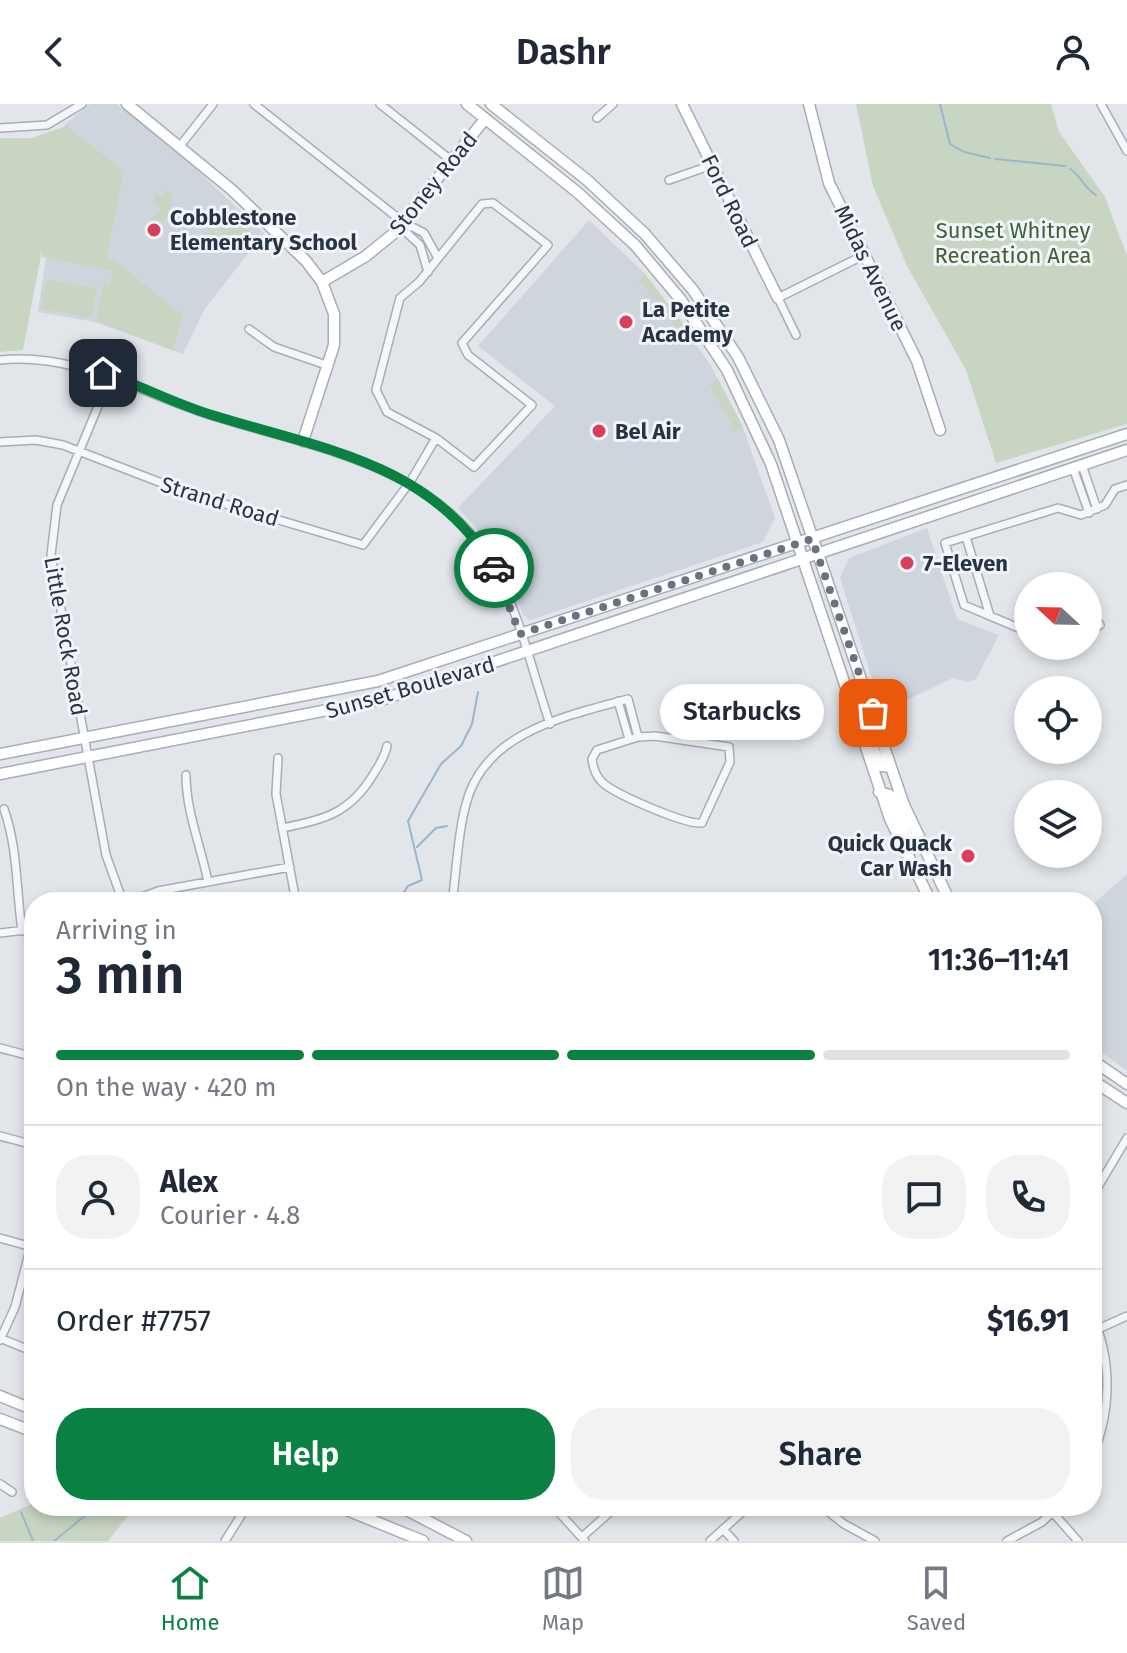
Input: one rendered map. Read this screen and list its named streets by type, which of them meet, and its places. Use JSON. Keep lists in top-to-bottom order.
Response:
{
  "streets": {
    "main road": [
      "Stoney Road",
      "Ford Road",
      "Midas Avenue",
      "Sunset Boulevard"
    ],
    "street": ["Strand Road", "Little Rock Road"]
  },
  "crossings": [
    ["Strand Road", "Little Rock Road"],
    ["Little Rock Road", "Sunset Boulevard"]
  ],
  "parks": ["Sunset Whitney Recreation Area"],
  "places": [
    "Cobblestone Elementary School",
    "La Petite Academy",
    "Bel Air",
    "7-Eleven",
    "Starbucks",
    "Quick Quack Car Wash"
  ],
  "north": "left",
  "page": {
    "header": "Dashr",
    "bubble": "Starbucks",
    "heading": ["3 min", "Arriving in", "11:36–11:41"],
    "panel": [
      "Alex",
      "Courier · 4.8",
      "Order #7757",
      "$16.91"
    ],
    "bar": "On the way · 420 m",
    "buttons": ["Help", "Share"],
    "tabs": ["Home", "Map", "Saved"]
  }
}
